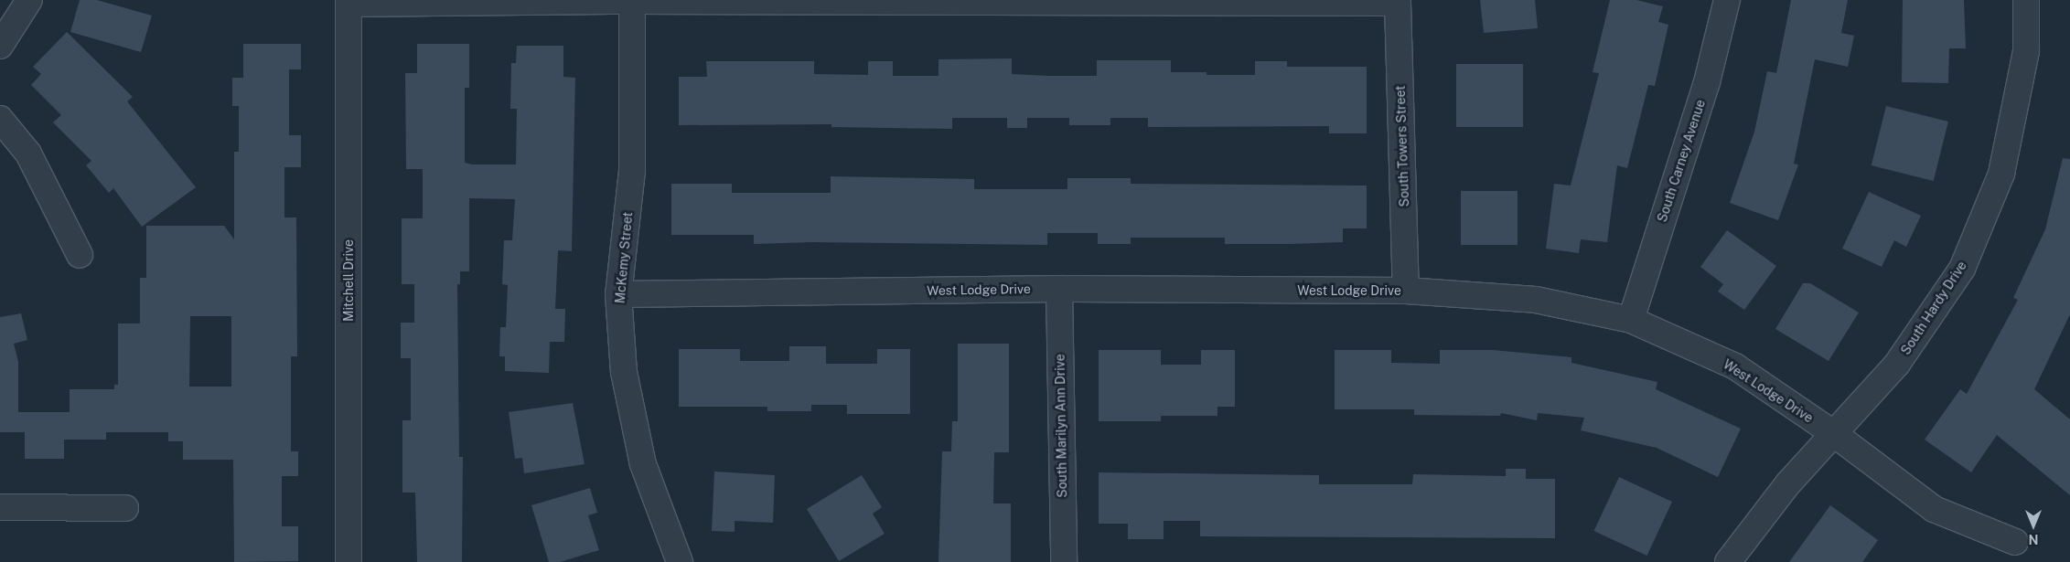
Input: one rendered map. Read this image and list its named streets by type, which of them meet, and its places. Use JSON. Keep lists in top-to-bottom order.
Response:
{
  "streets": {
    "street": [
      "South Towers Street",
      "South Carney Avenue",
      "McKemy Street",
      "Mitchell Drive",
      "West Lodge Drive",
      "South Hardy Drive",
      "South Marilyn Ann Drive"
    ]
  },
  "crossings": [
    ["South Towers Street", "McKemy Street"],
    ["South Towers Street", "West Lodge Drive"],
    ["South Carney Avenue", "West Lodge Drive"],
    ["McKemy Street", "West Lodge Drive"],
    ["West Lodge Drive", "South Hardy Drive"],
    ["West Lodge Drive", "South Marilyn Ann Drive"]
  ],
  "north": "bottom"
}
